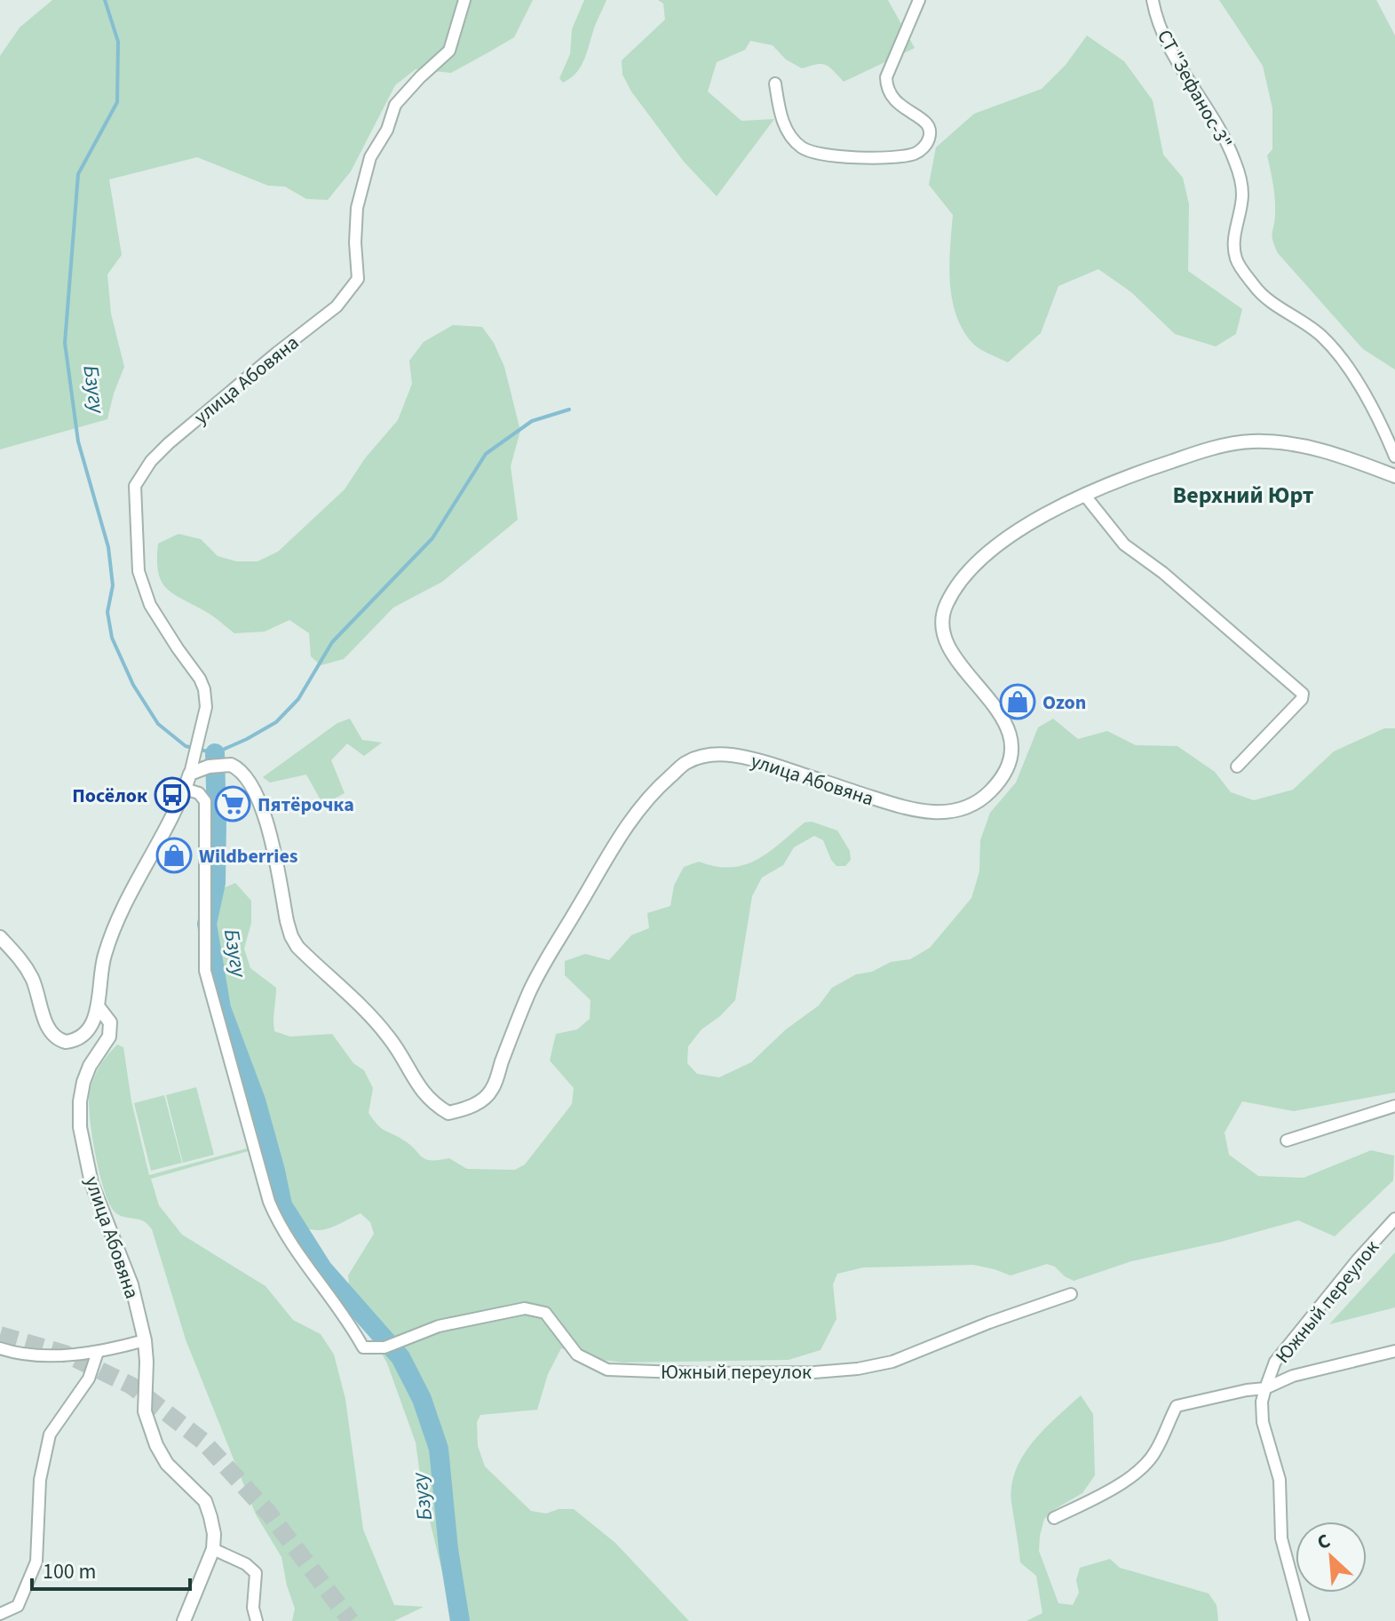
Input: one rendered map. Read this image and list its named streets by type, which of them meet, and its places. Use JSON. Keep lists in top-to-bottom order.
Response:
{
  "streets": {
    "street": ["СТ \"Зефанос-3\"", "улица Абовяна", "Южный переулок"]
  },
  "crossings": [
    ["улица Абовяна", "Южный переулок"]
  ],
  "districts": ["Верхний Юрт"],
  "water": ["Бзугу"],
  "places": {
    "shop": ["Ozon", "Wildberries"],
    "bus stop": ["Посёлок"],
    "supermarket": ["Пятёрочка"]
  },
  "scale_bar": "100 m",
  "north": "top left"
}
